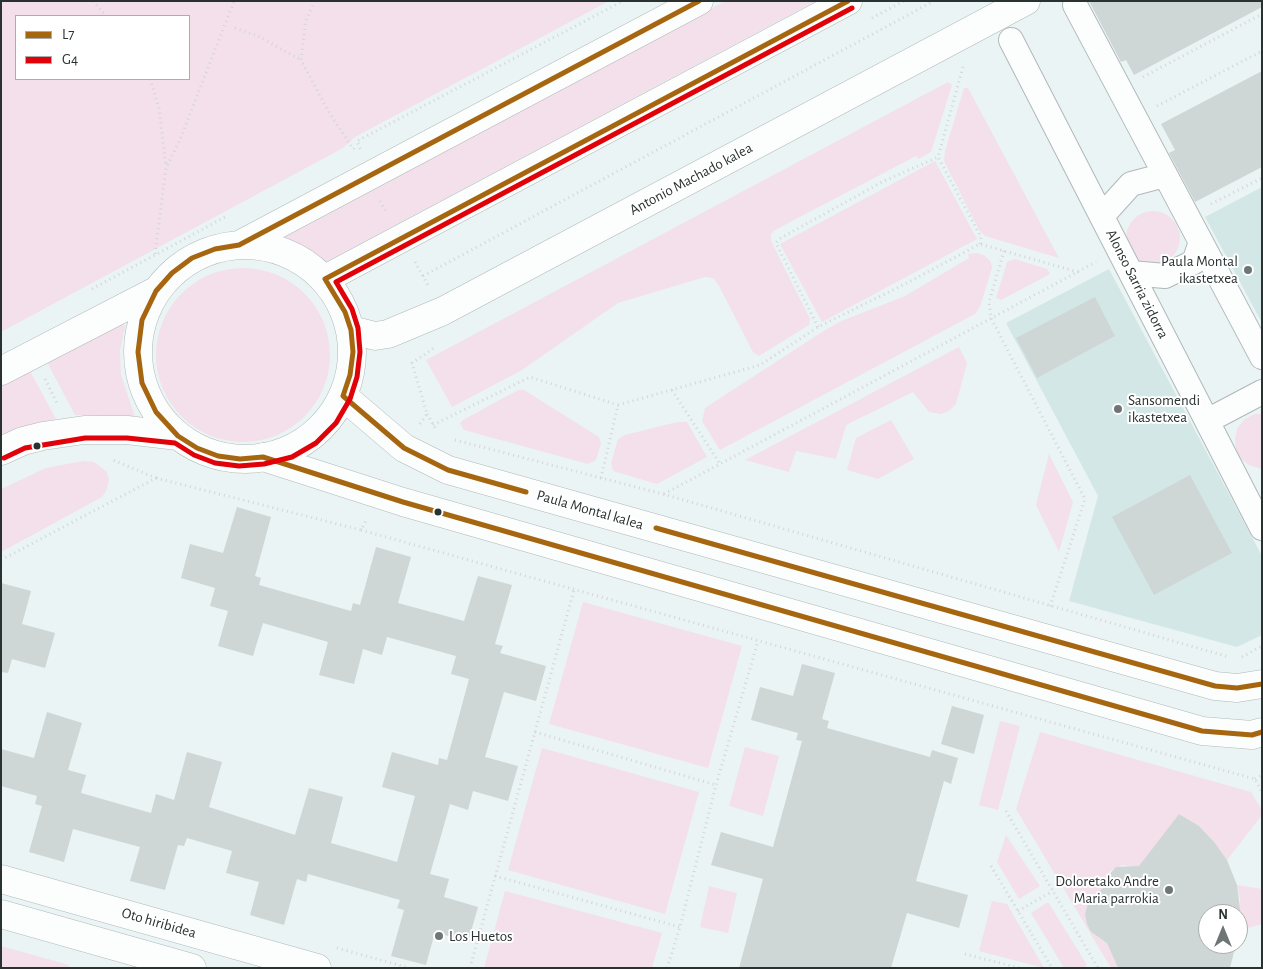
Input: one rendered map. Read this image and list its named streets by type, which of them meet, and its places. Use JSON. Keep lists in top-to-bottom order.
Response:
{
  "streets": {
    "street": [
      "Antonio Machado kalea",
      "Alonso Sarria zidorra",
      "Paula Montal kalea",
      "Oto hiribidea"
    ]
  },
  "places": [
    "Paula Montal ikastetxea",
    "Sansomendi ikastetxea",
    "Doloretako Andre Maria parrokia",
    "Los Huetos"
  ],
  "lines": ["transit line L7", "transit line G4"],
  "legend": ["L7", "G4"],
  "north": "top"
}
